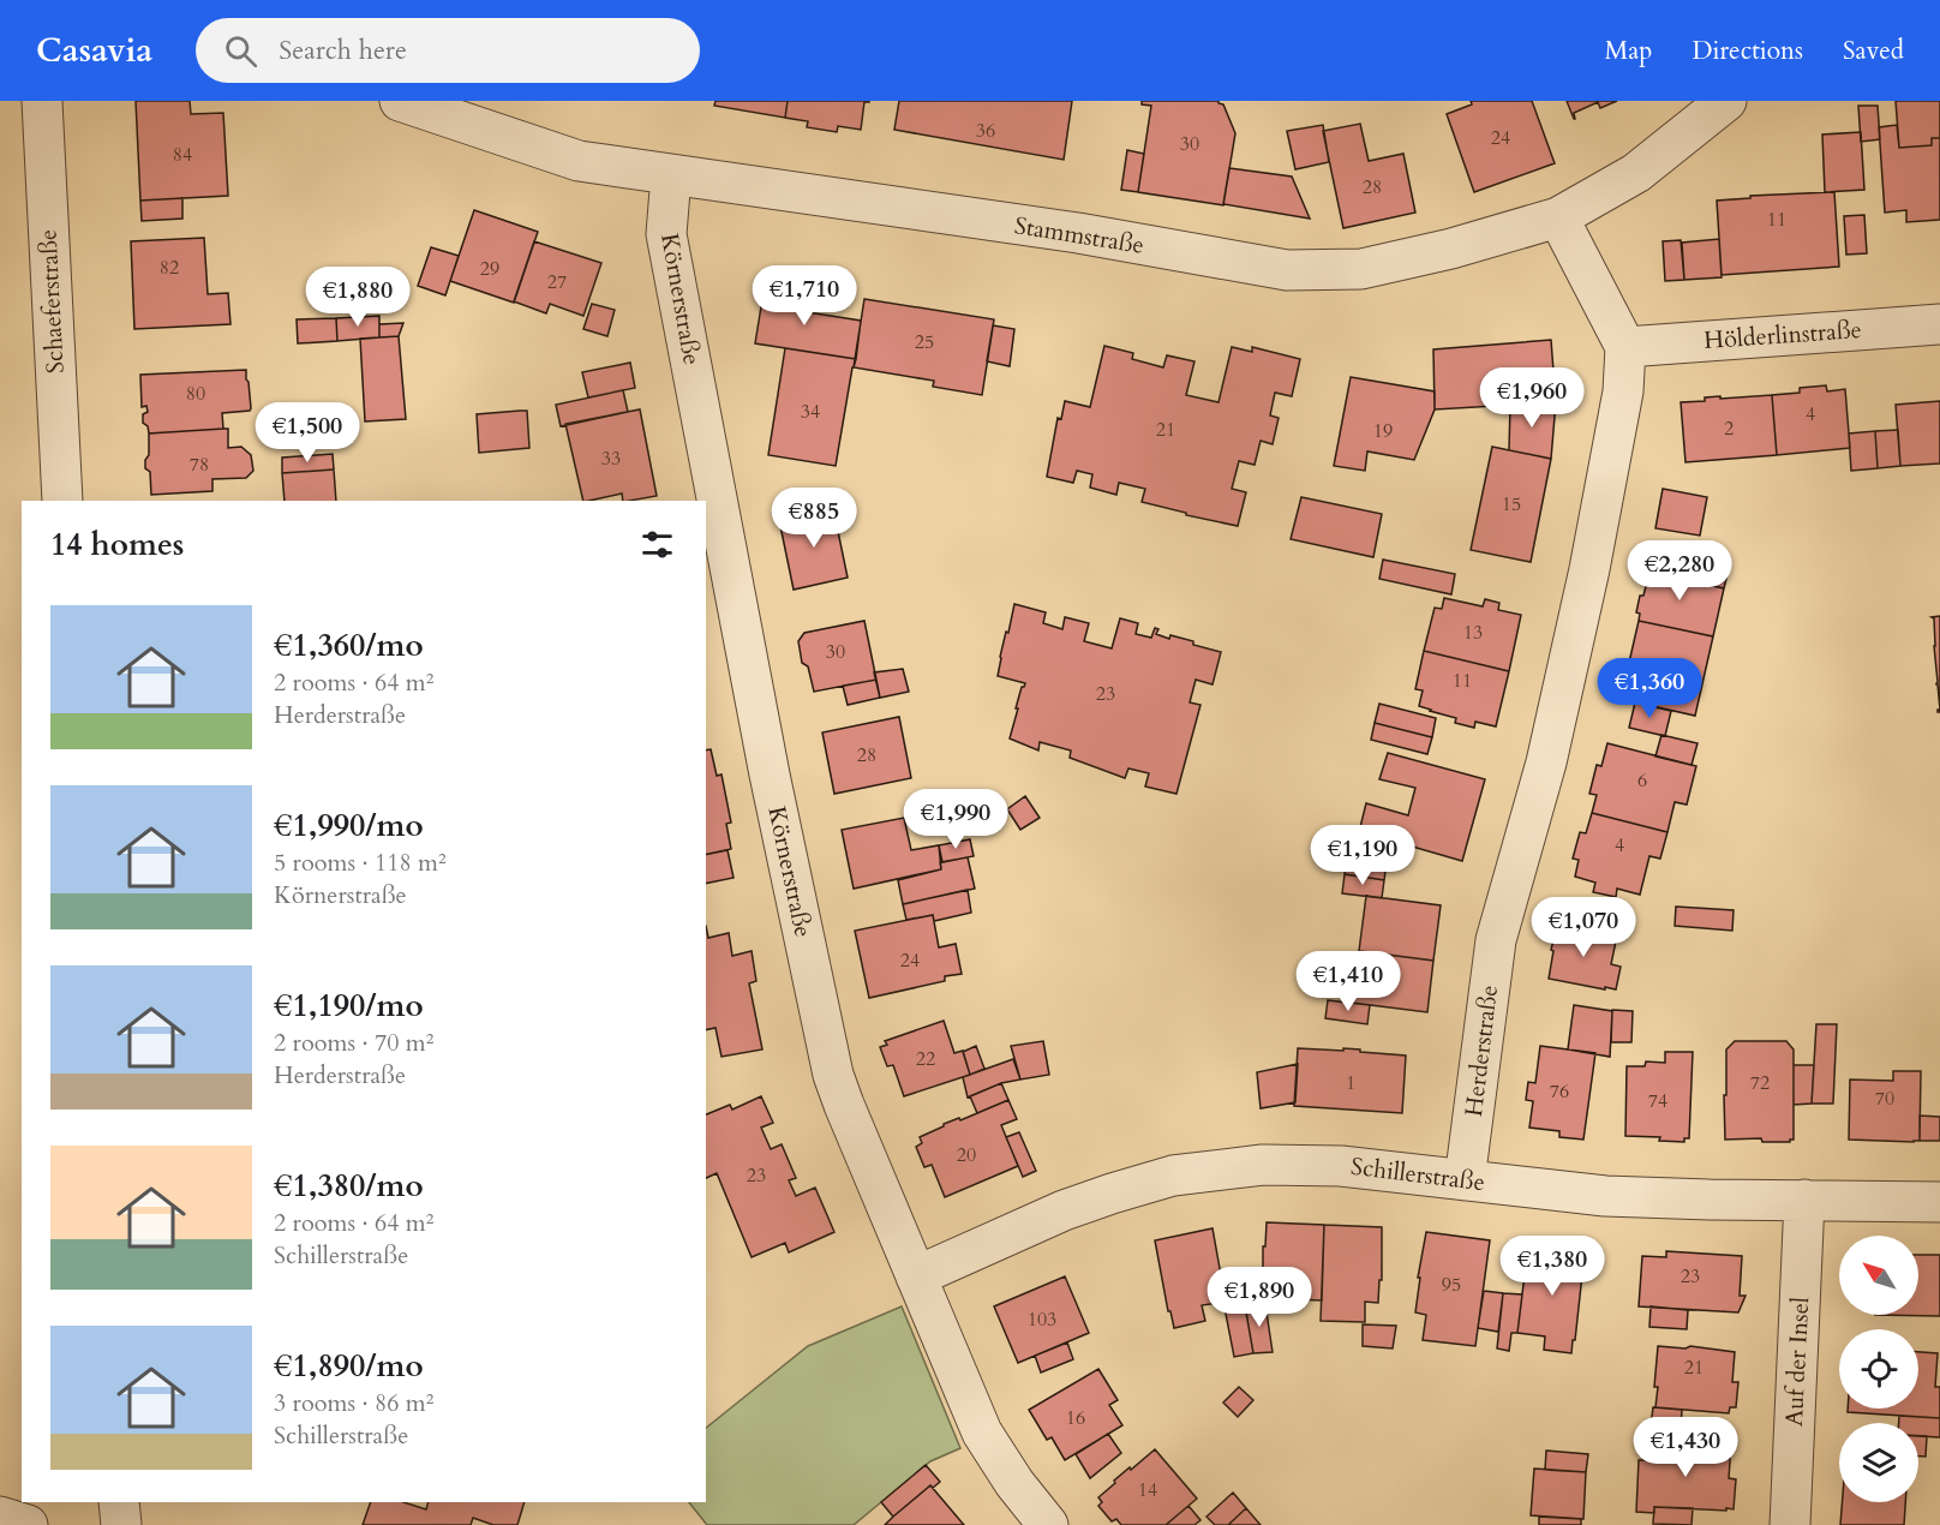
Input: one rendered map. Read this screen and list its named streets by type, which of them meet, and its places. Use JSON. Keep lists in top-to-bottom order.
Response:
{
  "streets": {
    "street": [
      "Stammstraße",
      "Körnerstraße",
      "Schaeferstraße",
      "Hölderlinstraße",
      "Herderstraße",
      "Schillerstraße",
      "Auf der Insel"
    ]
  },
  "crossings": [
    ["Stammstraße", "Körnerstraße"],
    ["Körnerstraße", "Schillerstraße"],
    ["Hölderlinstraße", "Herderstraße"],
    ["Herderstraße", "Schillerstraße"],
    ["Schillerstraße", "Auf der Insel"]
  ],
  "house_numbers": [
    "36",
    "24",
    "30",
    "84",
    "28",
    "11",
    "82",
    "29",
    "27",
    "25",
    "80",
    "34",
    "4",
    "2",
    "21",
    "19",
    "33",
    "78",
    "15",
    "13",
    "30",
    "11",
    "23",
    "28",
    "6",
    "4",
    "24",
    "22",
    "1",
    "72",
    "76",
    "70",
    "74",
    "20",
    "23",
    "23",
    "95",
    "103",
    "21",
    "16",
    "14"
  ],
  "north": "top left",
  "page": {
    "header": "Casavia",
    "search": "Search here",
    "nav": ["Map", "Directions", "Saved"],
    "price": [
      "€1,710",
      "€1,880",
      "€1,960",
      "€1,500",
      "€885",
      "€2,280",
      "€1,360",
      "€1,990",
      "€1,190",
      "€1,070",
      "€1,410",
      "€1,380",
      "€1,890",
      "€1,430"
    ],
    "heading": "14 homes",
    "list": [
      {
        "name": "€1,360/mo",
        "note": "2 rooms · 64 m² · Herderstraße"
      },
      {
        "name": "€1,990/mo",
        "note": "5 rooms · 118 m² · Körnerstraße"
      },
      {
        "name": "€1,190/mo",
        "note": "2 rooms · 70 m² · Herderstraße"
      },
      {
        "name": "€1,380/mo",
        "note": "2 rooms · 64 m² · Schillerstraße"
      },
      {
        "name": "€1,890/mo",
        "note": "3 rooms · 86 m² · Schillerstraße"
      }
    ]
  }
}
